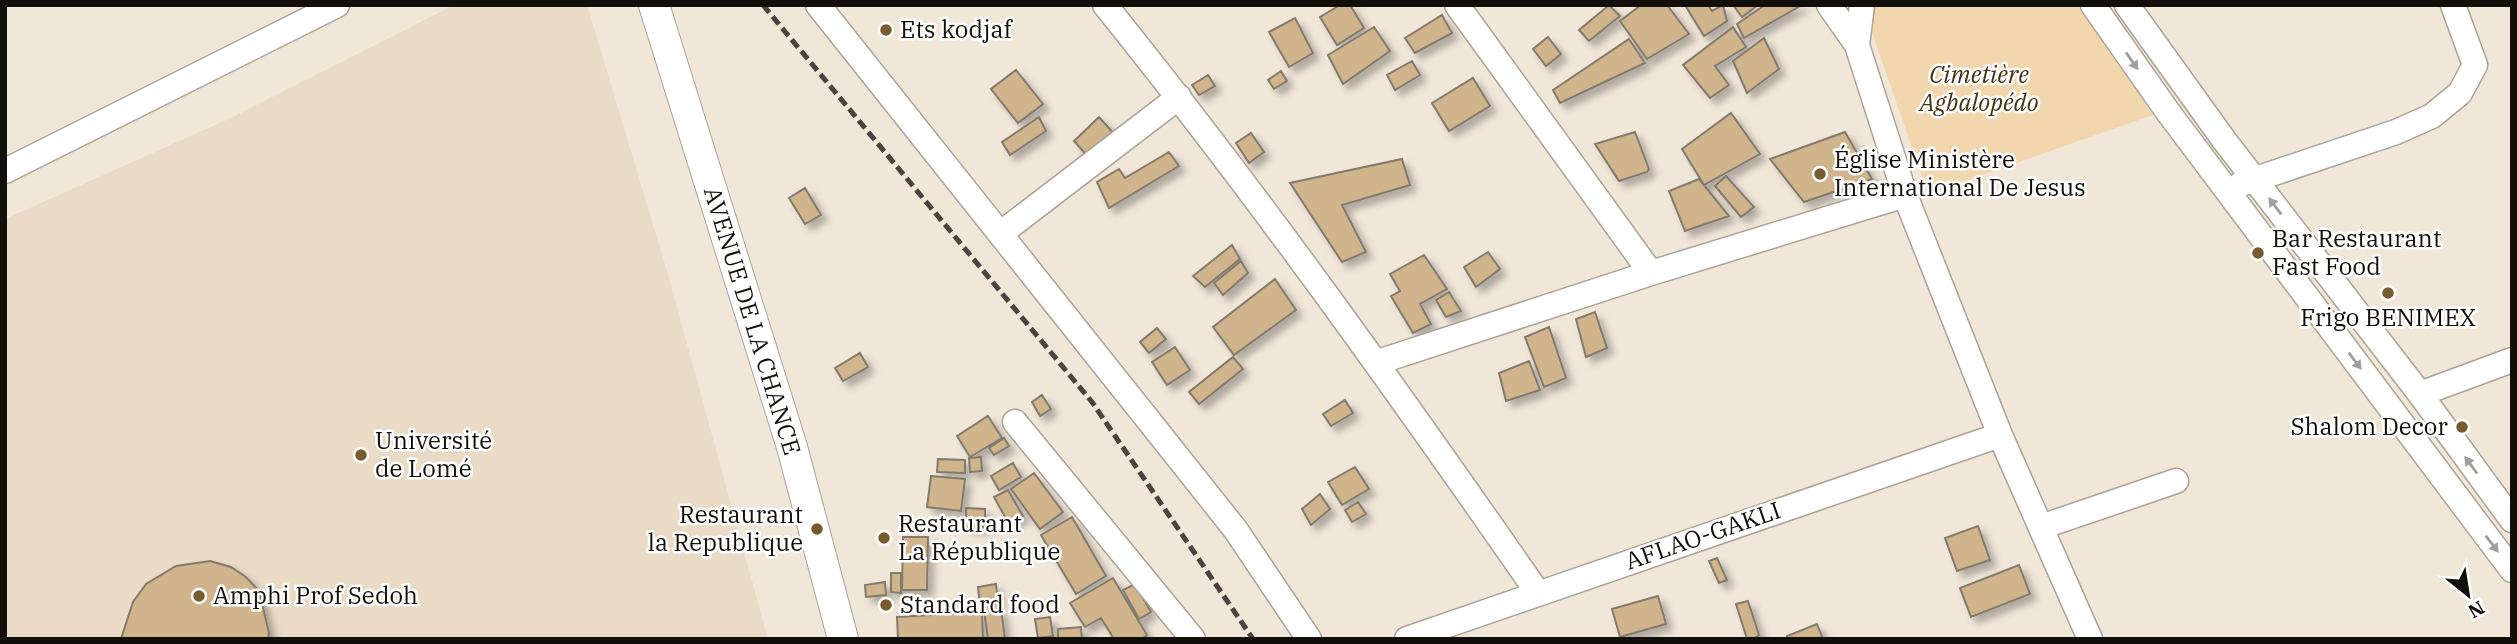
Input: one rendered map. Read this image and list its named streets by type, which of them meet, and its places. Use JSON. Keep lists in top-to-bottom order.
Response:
{
  "streets": {
    "main road": ["AVENUE DE LA CHANCE"],
    "street": ["AFLAO-GAKLI"]
  },
  "parks": ["Cimetière Agbalopédo"],
  "places": [
    "Ets kodjaf",
    "Église Ministère International De Jesus",
    "Bar Restaurant Fast Food",
    "Frigo BENIMEX",
    "Shalom Decor",
    "Université de Lomé",
    "Restaurant la Republique",
    "Restaurant La République",
    "Amphi Prof Sedoh",
    "Standard food"
  ],
  "north": "bottom right"
}
